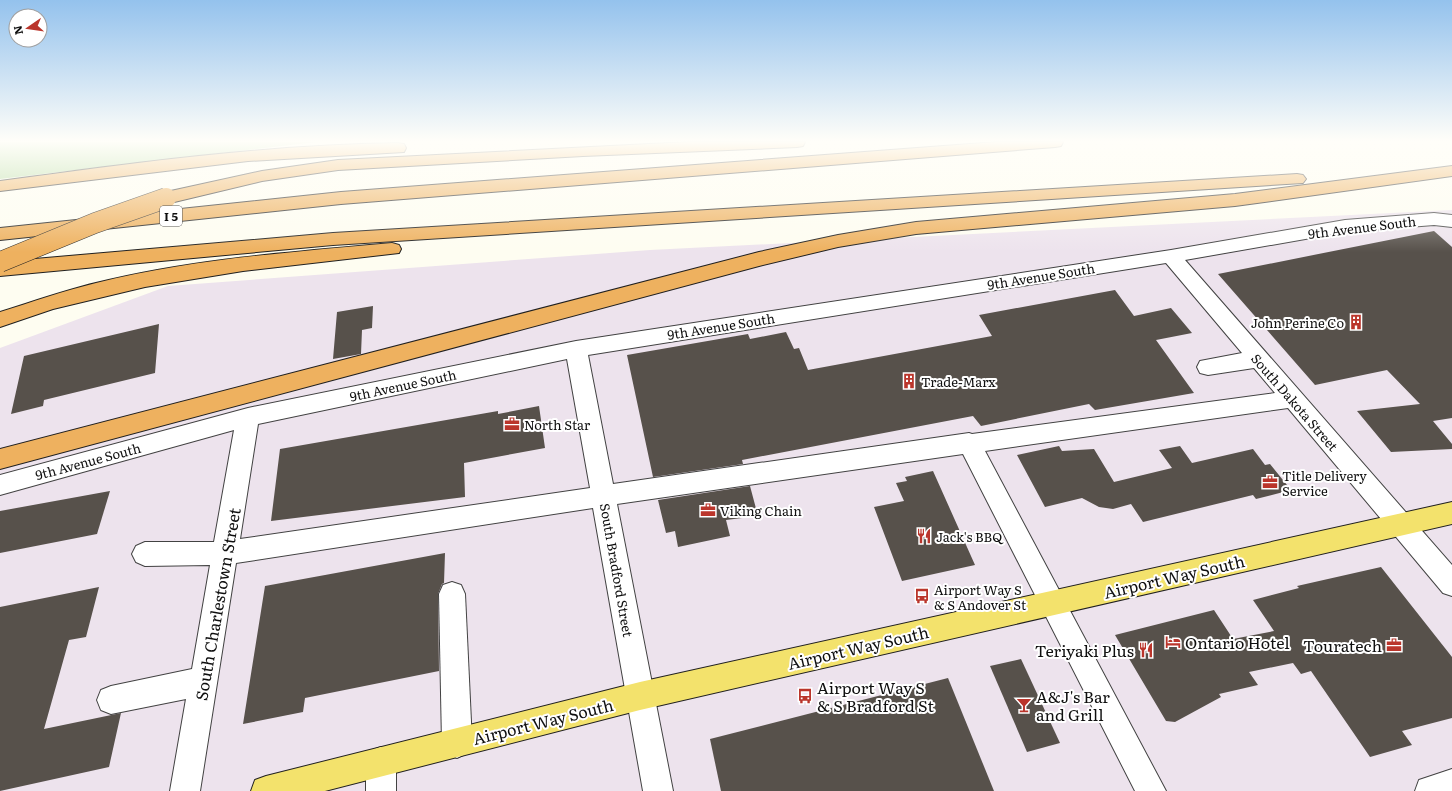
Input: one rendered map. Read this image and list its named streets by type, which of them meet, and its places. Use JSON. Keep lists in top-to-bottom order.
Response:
{
  "streets": {
    "highway": ["I 5"],
    "main road": ["Airport Way South"],
    "street": [
      "9th Avenue South",
      "South Dakota Street",
      "South Bradford Street",
      "South Charlestown Street"
    ]
  },
  "crossings": [
    ["9th Avenue South", "South Dakota Street"],
    ["9th Avenue South", "South Bradford Street"],
    ["9th Avenue South", "South Charlestown Street"],
    ["South Dakota Street", "Airport Way South"],
    ["South Bradford Street", "Airport Way South"]
  ],
  "places": {
    "building": ["John Perine Co", "Trade-Marx"],
    "office": [
      "North Star",
      "Title Delivery Service",
      "Viking Chain",
      "Touratech"
    ],
    "restaurant": ["Jack's BBQ", "Teriyaki Plus"],
    "bus stop": ["Airport Way S & S Andover St", "Airport Way S & S Bradford St"],
    "hotel": ["Ontario Hotel"],
    "bar": ["A&J's Bar and Grill"]
  },
  "north": "left"
}
